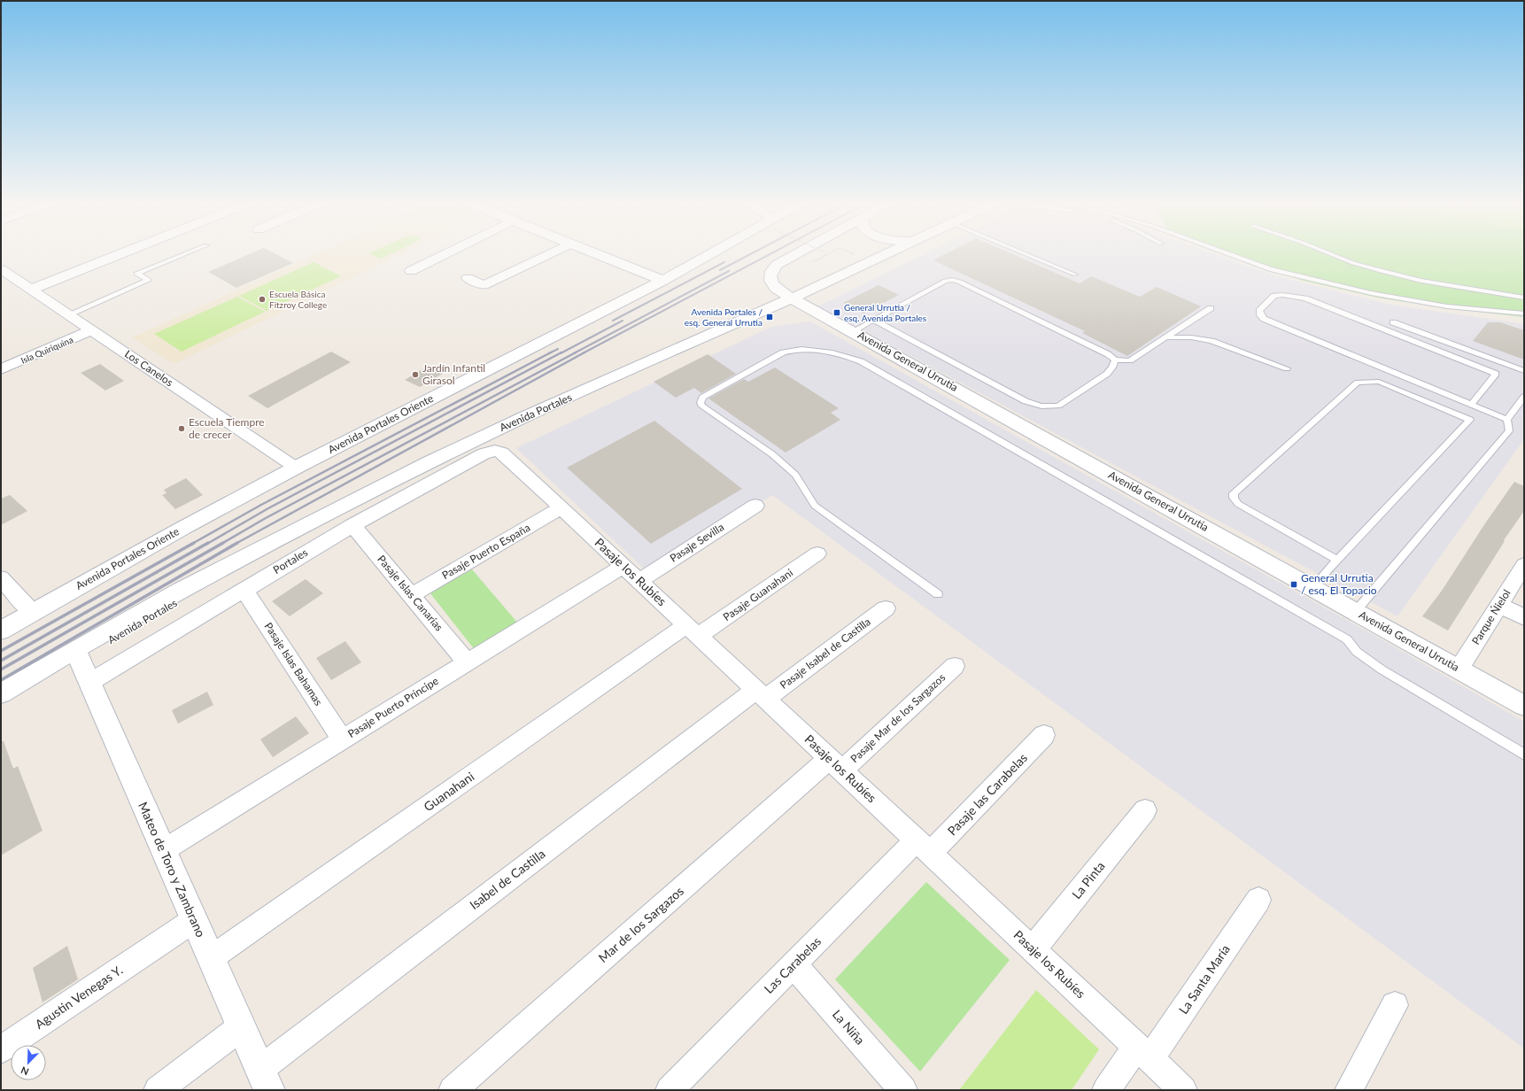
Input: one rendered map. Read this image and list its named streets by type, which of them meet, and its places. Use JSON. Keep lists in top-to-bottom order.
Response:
{
  "streets": {
    "main road": [
      "Avenida General Urrutia",
      "Avenida Portales",
      "Avenida Portales Oriente",
      "Mateo de Toro y Zambrano"
    ],
    "street": [
      "Isla Quiriquina",
      "Los Canelos",
      "Pasaje Sevilla",
      "Pasaje Puerto España",
      "Portales",
      "Pasaje los Rubíes",
      "Pasaje Islas Canarias",
      "Pasaje Guanahani",
      "Parque Ńielol",
      "Pasaje Isabel de Castilla",
      "Pasaje Islas Bahamas",
      "Pasaje Puerto Príncipe",
      "Pasaje Mar de los Sargazos",
      "Guanahani",
      "Pasaje las Carabelas",
      "Isabel de Castilla",
      "La Pinta",
      "Mar de los Sargazos",
      "Las Carabelas",
      "La Santa María",
      "Agustin Venegas Y.",
      "La Niña"
    ]
  },
  "crossings": [
    ["Isla Quiriquina", "Los Canelos"],
    ["Avenida General Urrutia", "Avenida Portales"],
    ["Avenida General Urrutia", "Parque Ńielol"],
    ["Los Canelos", "Avenida Portales Oriente"],
    ["Avenida Portales", "Mateo de Toro y Zambrano"],
    ["Pasaje Sevilla", "Pasaje los Rubíes"],
    ["Pasaje Puerto España", "Pasaje los Rubíes"],
    ["Pasaje Puerto España", "Pasaje Islas Canarias"],
    ["Portales", "Pasaje los Rubíes"],
    ["Portales", "Pasaje Islas Canarias"],
    ["Portales", "Pasaje Islas Bahamas"],
    ["Portales", "Mateo de Toro y Zambrano"],
    ["Pasaje los Rubíes", "Pasaje Guanahani"],
    ["Pasaje los Rubíes", "Pasaje Isabel de Castilla"],
    ["Pasaje los Rubíes", "Pasaje Puerto Príncipe"],
    ["Pasaje los Rubíes", "Pasaje Mar de los Sargazos"],
    ["Pasaje los Rubíes", "Guanahani"],
    ["Pasaje los Rubíes", "Pasaje las Carabelas"],
    ["Pasaje los Rubíes", "Isabel de Castilla"],
    ["Pasaje los Rubíes", "La Pinta"],
    ["Pasaje los Rubíes", "Mar de los Sargazos"],
    ["Pasaje los Rubíes", "Las Carabelas"],
    ["Pasaje los Rubíes", "La Santa María"],
    ["Pasaje Islas Canarias", "Pasaje Puerto Príncipe"],
    ["Pasaje Guanahani", "Guanahani"],
    ["Pasaje Isabel de Castilla", "Isabel de Castilla"],
    ["Pasaje Islas Bahamas", "Pasaje Puerto Príncipe"],
    ["Pasaje Puerto Príncipe", "Mateo de Toro y Zambrano"],
    ["Pasaje Mar de los Sargazos", "Mar de los Sargazos"],
    ["Guanahani", "Mateo de Toro y Zambrano"],
    ["Pasaje las Carabelas", "Las Carabelas"],
    ["Mateo de Toro y Zambrano", "Isabel de Castilla"],
    ["Mateo de Toro y Zambrano", "Agustin Venegas Y."],
    ["Las Carabelas", "La Niña"]
  ],
  "places": {
    "other": ["Escuela Básica Fitzroy College", "Jardín Infantil Girasol", "Escuela Tiempre de crecer"],
    "transit": ["General Urrutia / esq. Avenida Portales", "Avenida Portales / esq. General Urrutia", "General Urrutia / esq. El Topacio"]
  },
  "north": "bottom left"
}
